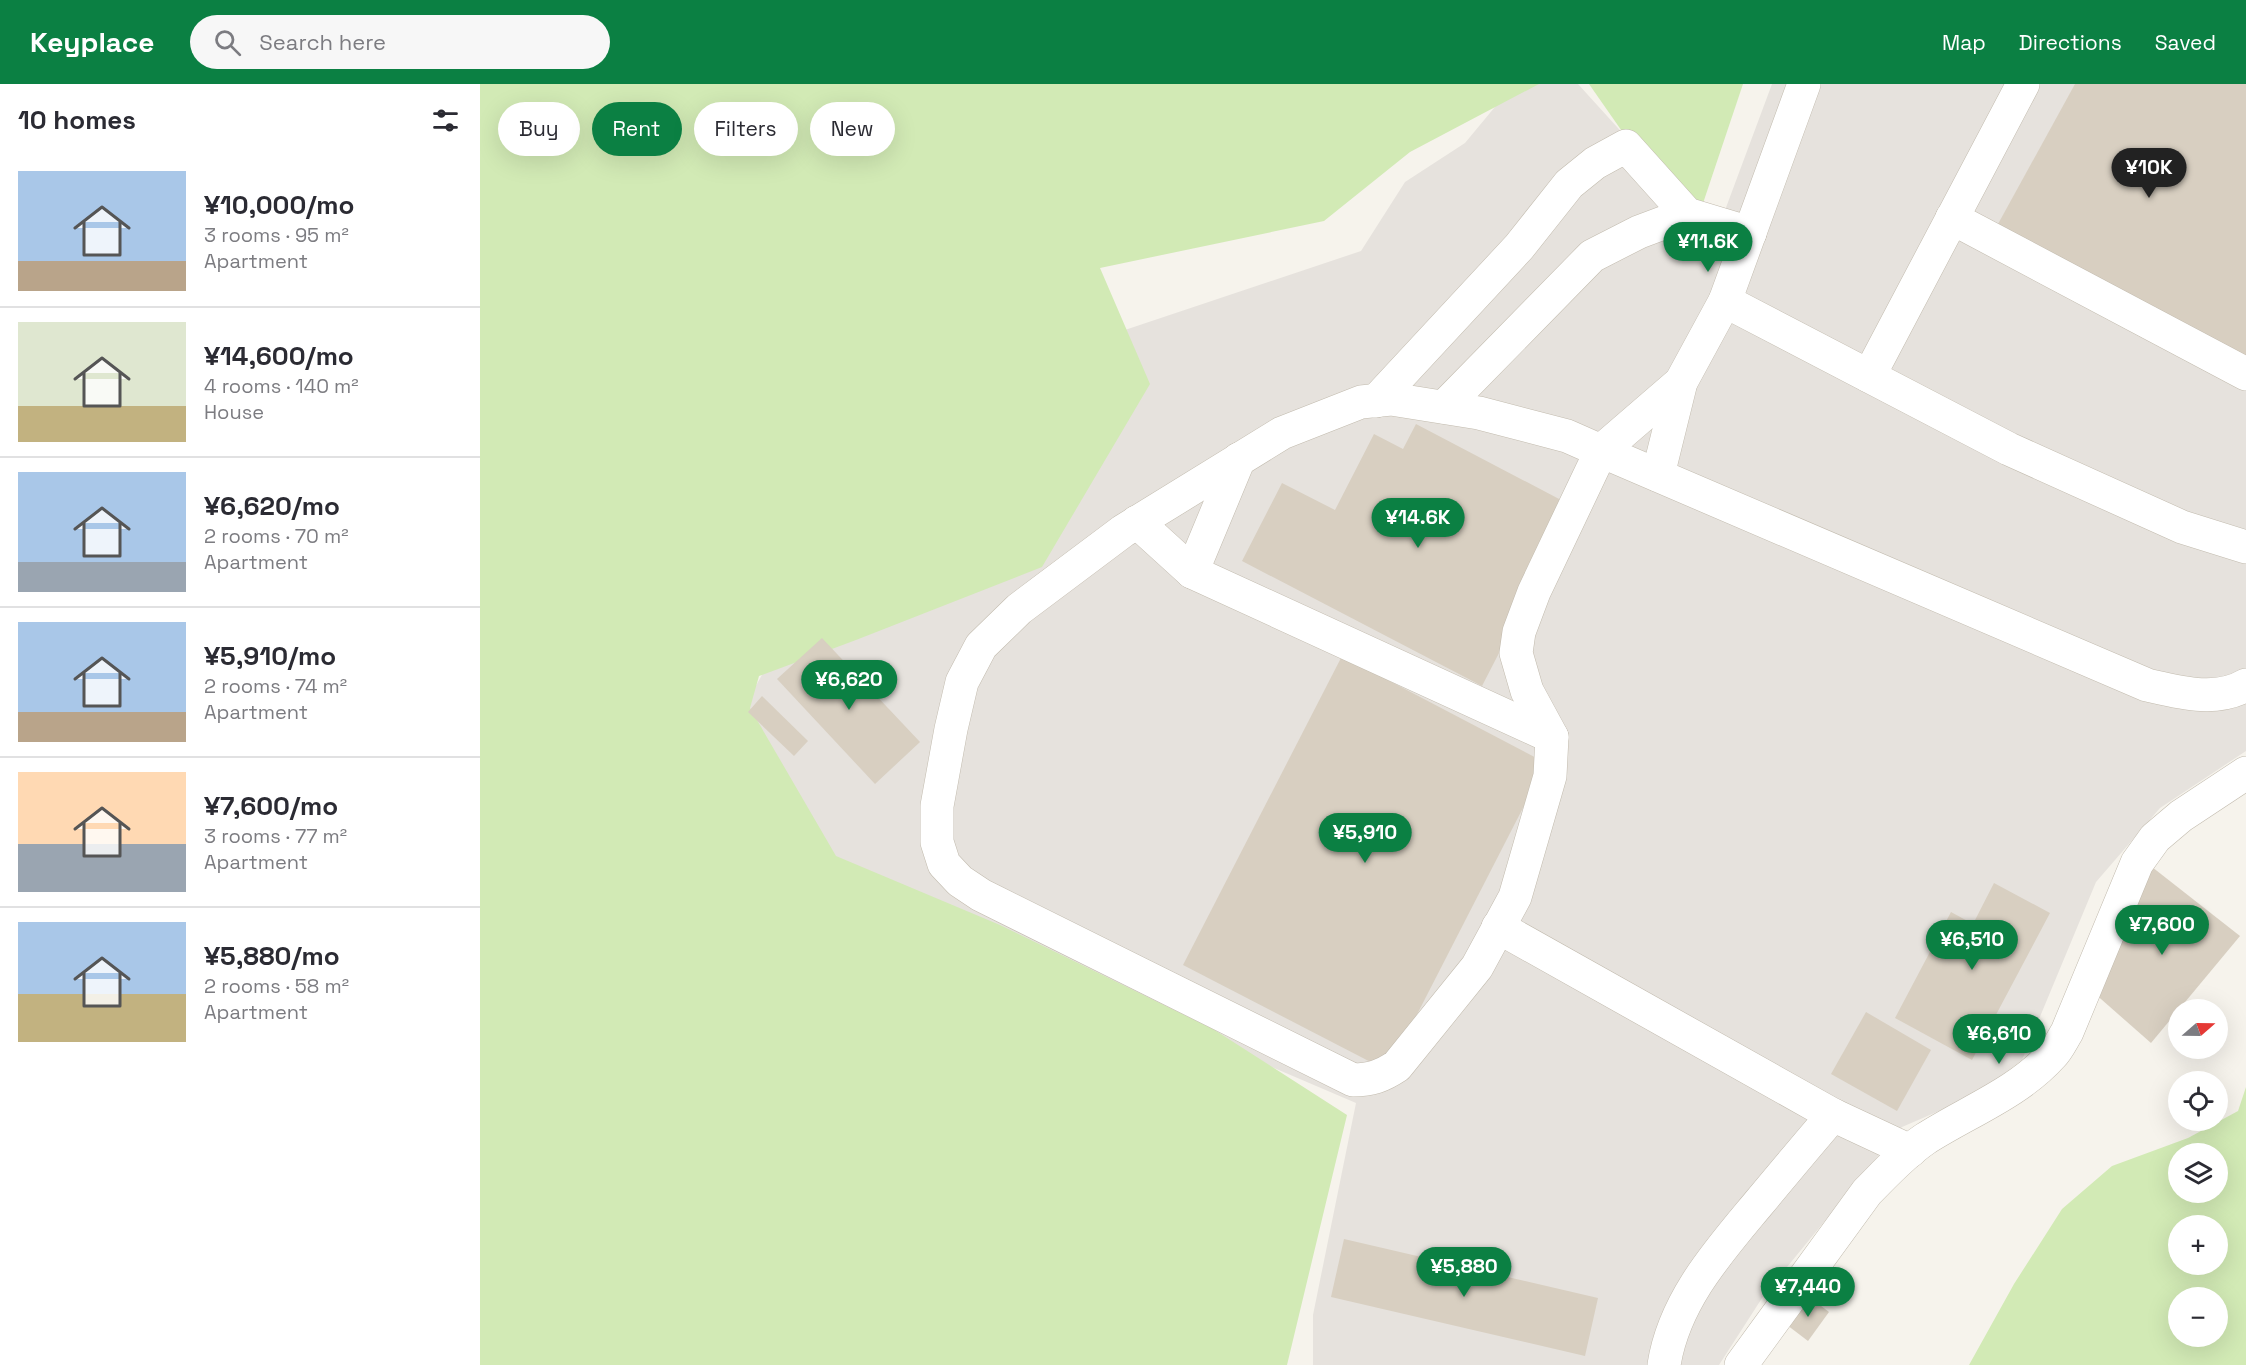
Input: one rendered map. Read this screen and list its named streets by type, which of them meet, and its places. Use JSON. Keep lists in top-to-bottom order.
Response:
{
  "north": "right",
  "page": {
    "header": "Keyplace",
    "search": "Search here",
    "nav": ["Map", "Directions", "Saved"],
    "heading": "10 homes",
    "chip": [
      "Buy",
      "Rent",
      "Filters",
      "New"
    ],
    "price": [
      "¥10K",
      "¥11.6K",
      "¥14.6K",
      "¥6,620",
      "¥5,910",
      "¥7,600",
      "¥6,510",
      "¥6,610",
      "¥5,880",
      "¥7,440"
    ],
    "list": [
      {
        "name": "¥10,000/mo",
        "note": "3 rooms · 95 m² · Apartment"
      },
      {
        "name": "¥14,600/mo",
        "note": "4 rooms · 140 m² · House"
      },
      {
        "name": "¥6,620/mo",
        "note": "2 rooms · 70 m² · Apartment"
      },
      {
        "name": "¥5,910/mo",
        "note": "2 rooms · 74 m² · Apartment"
      },
      {
        "name": "¥7,600/mo",
        "note": "3 rooms · 77 m² · Apartment"
      },
      {
        "name": "¥5,880/mo",
        "note": "2 rooms · 58 m² · Apartment"
      }
    ],
    "map_buttons": ["+", "−"]
  }
}
